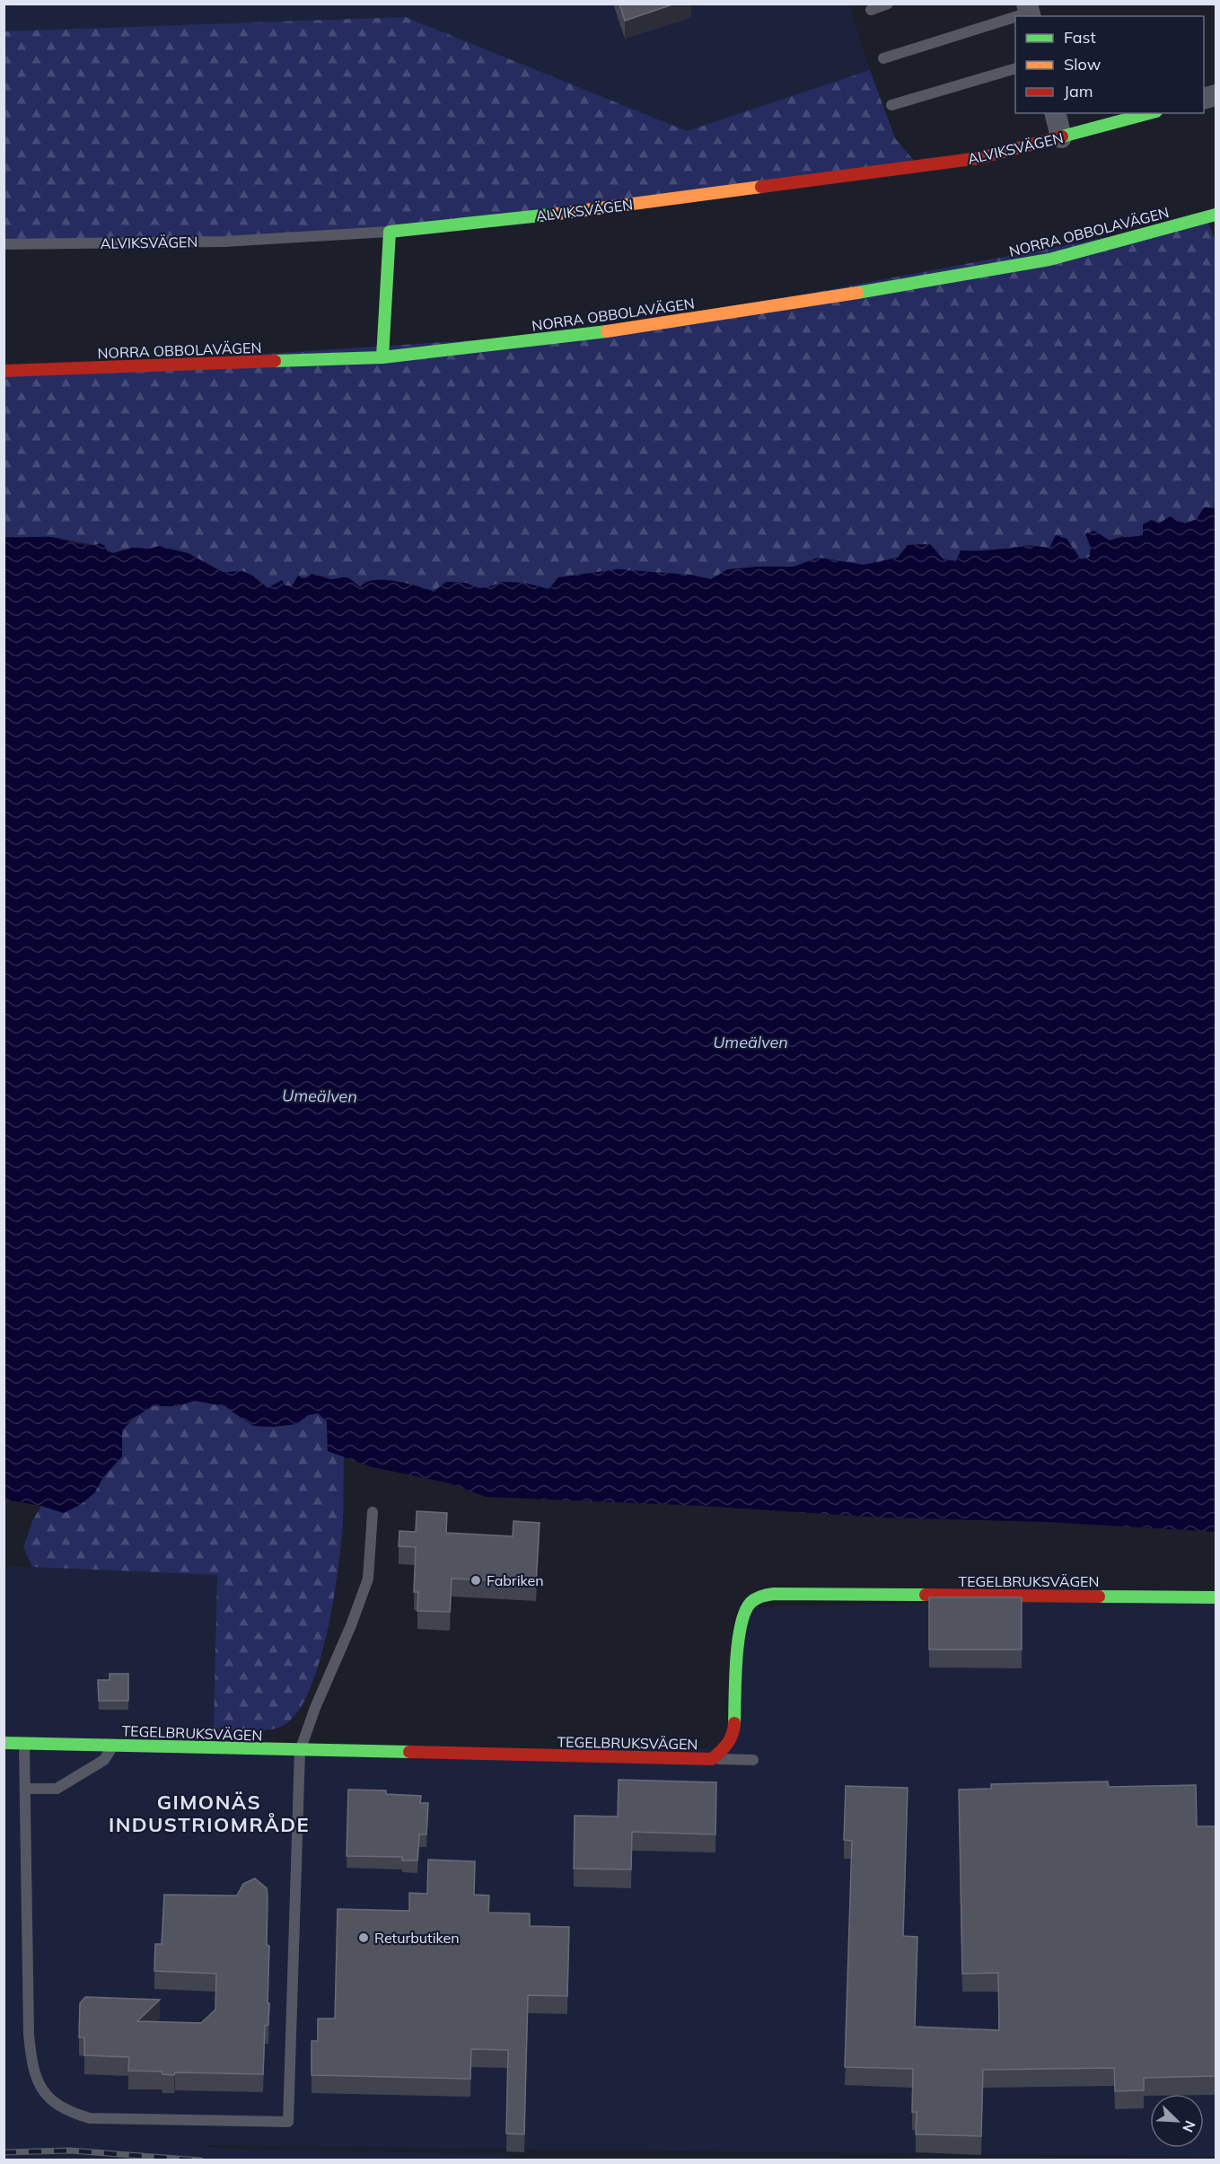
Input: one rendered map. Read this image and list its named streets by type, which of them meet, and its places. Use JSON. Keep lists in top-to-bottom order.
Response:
{
  "streets": {
    "main road": ["ALVIKSVÄGEN", "NORRA OBBOLAVÄGEN", "TEGELBRUKSVÄGEN"]
  },
  "districts": ["GIMONÄS INDUSTRIOMRÅDE"],
  "water": ["Umeälven"],
  "places": ["Fabriken", "Returbutiken"],
  "legend": ["Fast", "Slow", "Jam"],
  "north": "bottom right"
}
